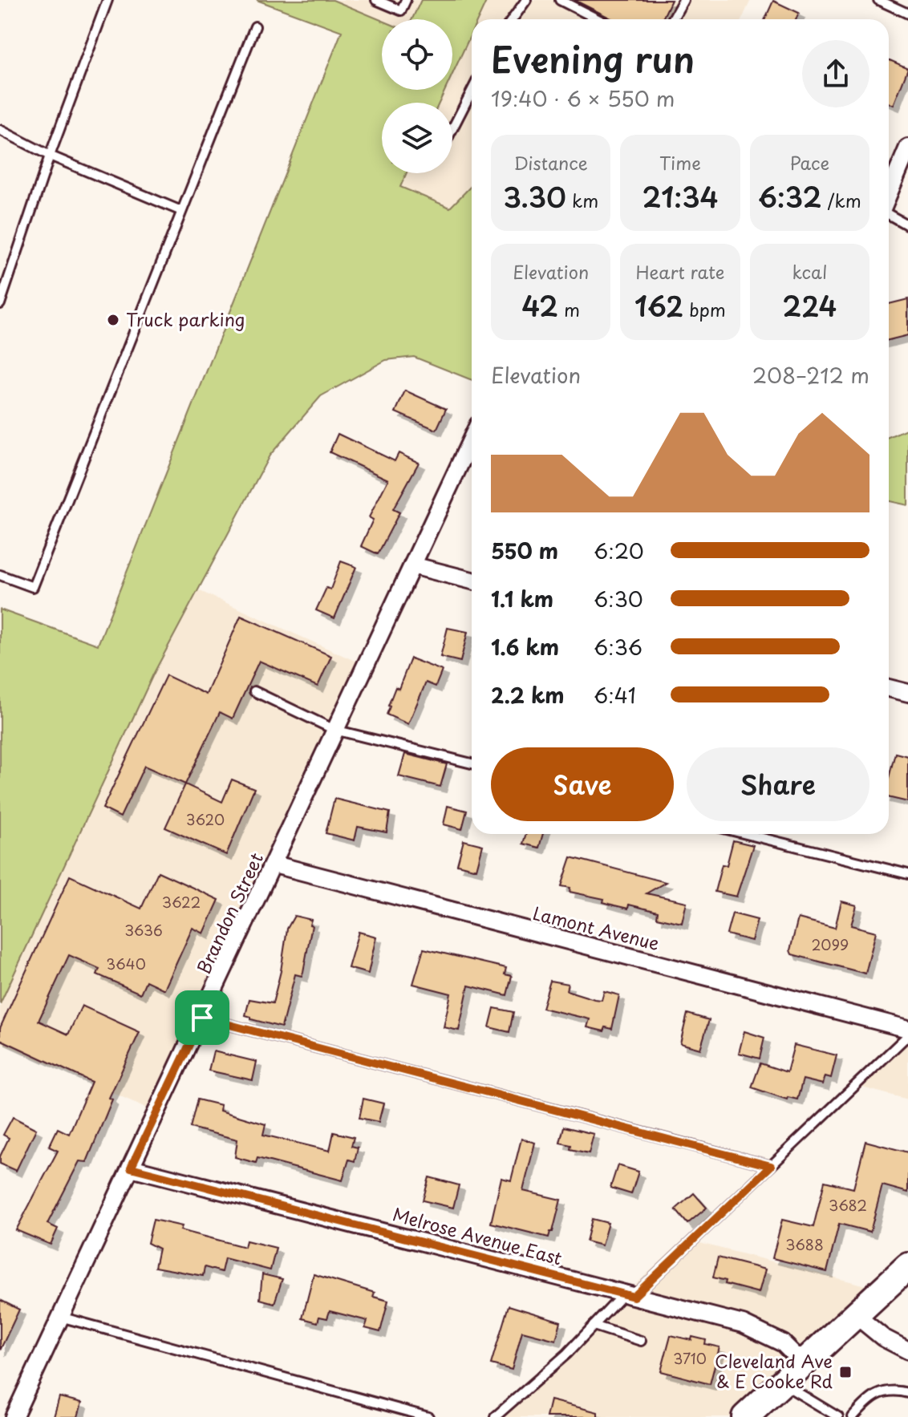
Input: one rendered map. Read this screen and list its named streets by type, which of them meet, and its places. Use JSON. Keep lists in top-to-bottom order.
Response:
{
  "streets": {
    "street": ["Brandon Street", "Lamont Avenue", "Melrose Avenue East"]
  },
  "crossings": [
    ["Brandon Street", "Lamont Avenue"],
    ["Brandon Street", "Melrose Avenue East"]
  ],
  "places": {
    "other": ["Truck parking"],
    "transit": ["Cleveland Ave & E Cooke Rd"]
  },
  "house_numbers": [
    "3620",
    "3622",
    "3636",
    "2099",
    "3640",
    "3682",
    "3688",
    "3710"
  ],
  "page": {
    "heading": ["Evening run", "19:40 · 6 × 550 m"],
    "stats": [
      ["Distance", "3.30 km"],
      ["Time", "21:34"],
      ["Pace", "6:32 /km"],
      ["Elevation", "42 m"],
      ["Heart rate", "162 bpm"],
      ["kcal", "224"]
    ],
    "chart": ["Elevation", "208–212 m"],
    "list": [
      {
        "name": "550 m",
        "note": "6:20"
      },
      {
        "name": "1.1 km",
        "note": "6:30"
      },
      {
        "name": "1.6 km",
        "note": "6:36"
      },
      {
        "name": "2.2 km",
        "note": "6:41"
      }
    ],
    "buttons": ["Save", "Share"]
  }
}
